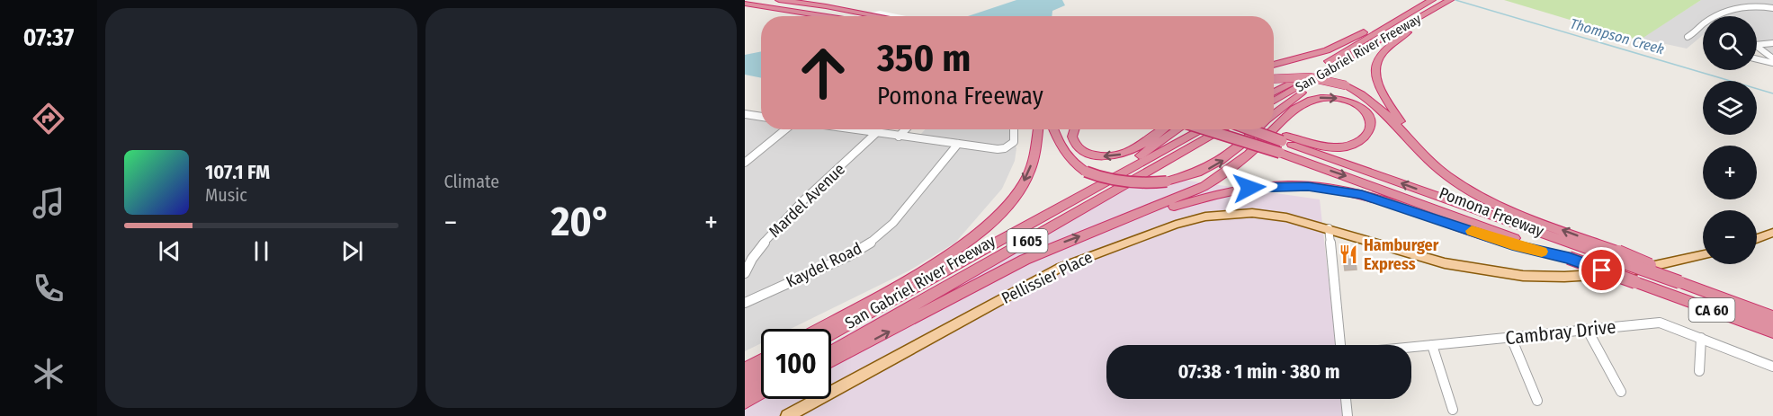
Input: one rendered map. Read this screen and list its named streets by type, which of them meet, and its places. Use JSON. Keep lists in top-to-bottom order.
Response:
{
  "streets": {
    "highway": [
      "San Gabriel River Freeway",
      "Pomona Freeway",
      "I 605",
      "CA 60"
    ],
    "main road": ["Pellissier Place"],
    "street": ["Mardel Avenue", "Kaydel Road", "Cambray Drive"]
  },
  "water": ["Thompson Creek"],
  "places": {
    "restaurant": ["Hamburger Express"]
  },
  "page": {
    "tabs": "07:37",
    "tile": "Climate",
    "map_buttons": ["+", "−"],
    "turn": ["350 m", "Pomona Freeway"],
    "song": ["107.1 FM", "Music"],
    "heat": ["−", "20°", "+"],
    "limit": "100",
    "trip": "07:38 · 1 min · 380 m"
  }
}
